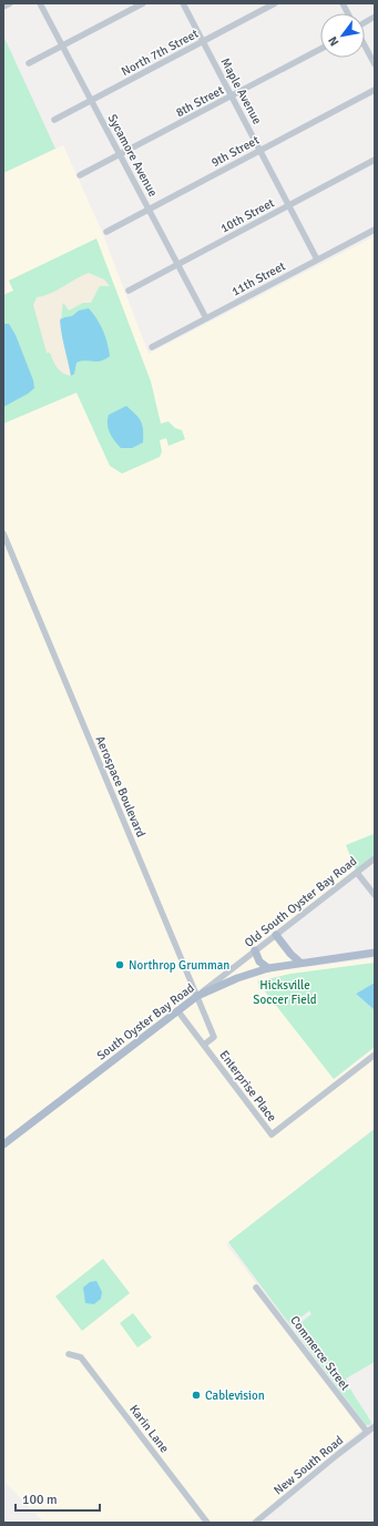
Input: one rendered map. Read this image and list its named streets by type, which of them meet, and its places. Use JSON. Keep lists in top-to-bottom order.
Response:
{
  "streets": {
    "main road": ["South Oyster Bay Road"],
    "street": [
      "North 7th Street",
      "Maple Avenue",
      "8th Street",
      "9th Street",
      "Sycamore Avenue",
      "10th Street",
      "11th Street",
      "Aerospace Boulevard",
      "Old South Oyster Bay Road",
      "Enterprise Place",
      "Commerce Street",
      "Karin Lane",
      "New South Road"
    ]
  },
  "crossings": [
    ["North 7th Street", "Maple Avenue"],
    ["North 7th Street", "Sycamore Avenue"],
    ["Maple Avenue", "8th Street"],
    ["Maple Avenue", "9th Street"],
    ["Maple Avenue", "10th Street"],
    ["Maple Avenue", "11th Street"],
    ["8th Street", "Sycamore Avenue"],
    ["9th Street", "Sycamore Avenue"],
    ["Sycamore Avenue", "10th Street"],
    ["Sycamore Avenue", "11th Street"],
    ["Aerospace Boulevard", "Old South Oyster Bay Road"],
    ["Aerospace Boulevard", "South Oyster Bay Road"],
    ["Aerospace Boulevard", "Enterprise Place"],
    ["Old South Oyster Bay Road", "South Oyster Bay Road"],
    ["South Oyster Bay Road", "Enterprise Place"],
    ["Commerce Street", "New South Road"]
  ],
  "parks": ["Hicksville Soccer Field"],
  "places": ["Northrop Grumman", "Cablevision"],
  "scale_bar": "100 m",
  "north": "bottom left"
}
